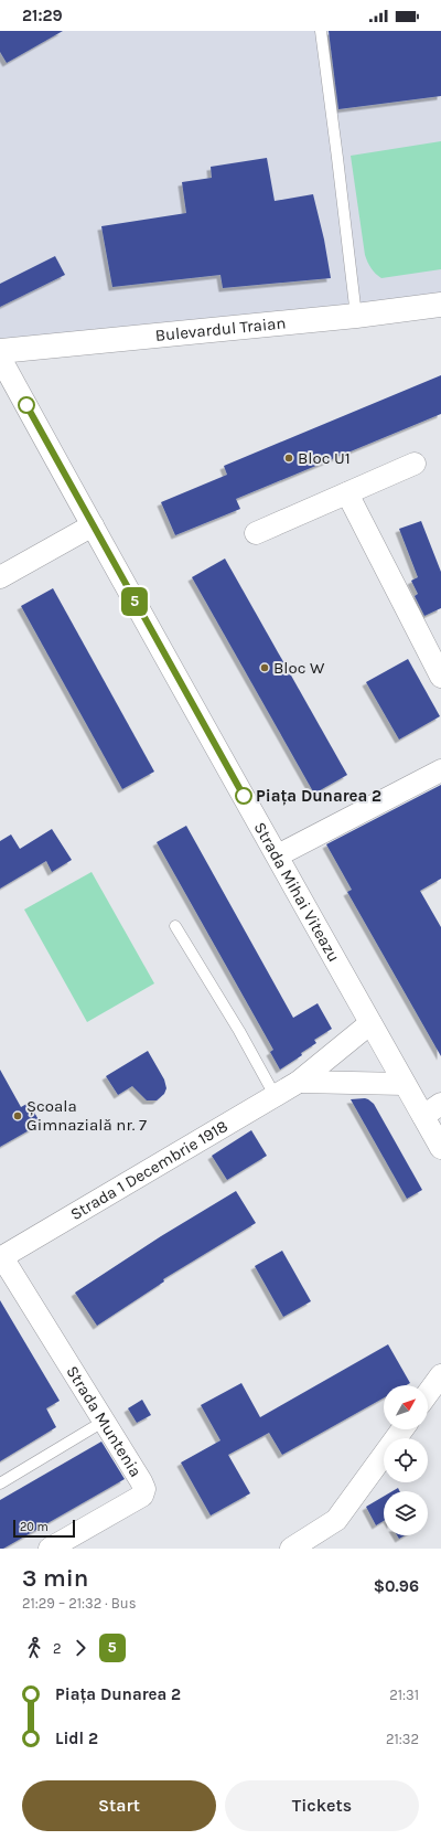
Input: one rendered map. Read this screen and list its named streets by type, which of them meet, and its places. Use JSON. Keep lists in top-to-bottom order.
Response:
{
  "streets": {
    "main road": ["Bulevardul Traian"],
    "street": ["Strada Mihai Viteazu", "Strada 1 Decembrie 1918", "Strada Muntenia"]
  },
  "crossings": [
    ["Strada Mihai Viteazu", "Strada 1 Decembrie 1918"],
    ["Strada 1 Decembrie 1918", "Strada Muntenia"]
  ],
  "places": [
    "Bloc U1",
    "Bloc W",
    "Piața Dunarea 2",
    "Școala Gimnazială nr. 7"
  ],
  "lines": ["bus line 5"],
  "scale_bar": "20 m",
  "north": "top right",
  "page": {
    "status": "21:29",
    "on_map": "5",
    "scale": "20 m",
    "heading": ["3 min", "21:29 – 21:32 · Bus", "$0.96"],
    "legs": ["2", "5"],
    "list": [
      {
        "name": "Piața Dunarea 2",
        "value": "21:31"
      },
      {
        "name": "Lidl 2",
        "value": "21:32"
      }
    ],
    "buttons": ["Start", "Tickets"]
  }
}
